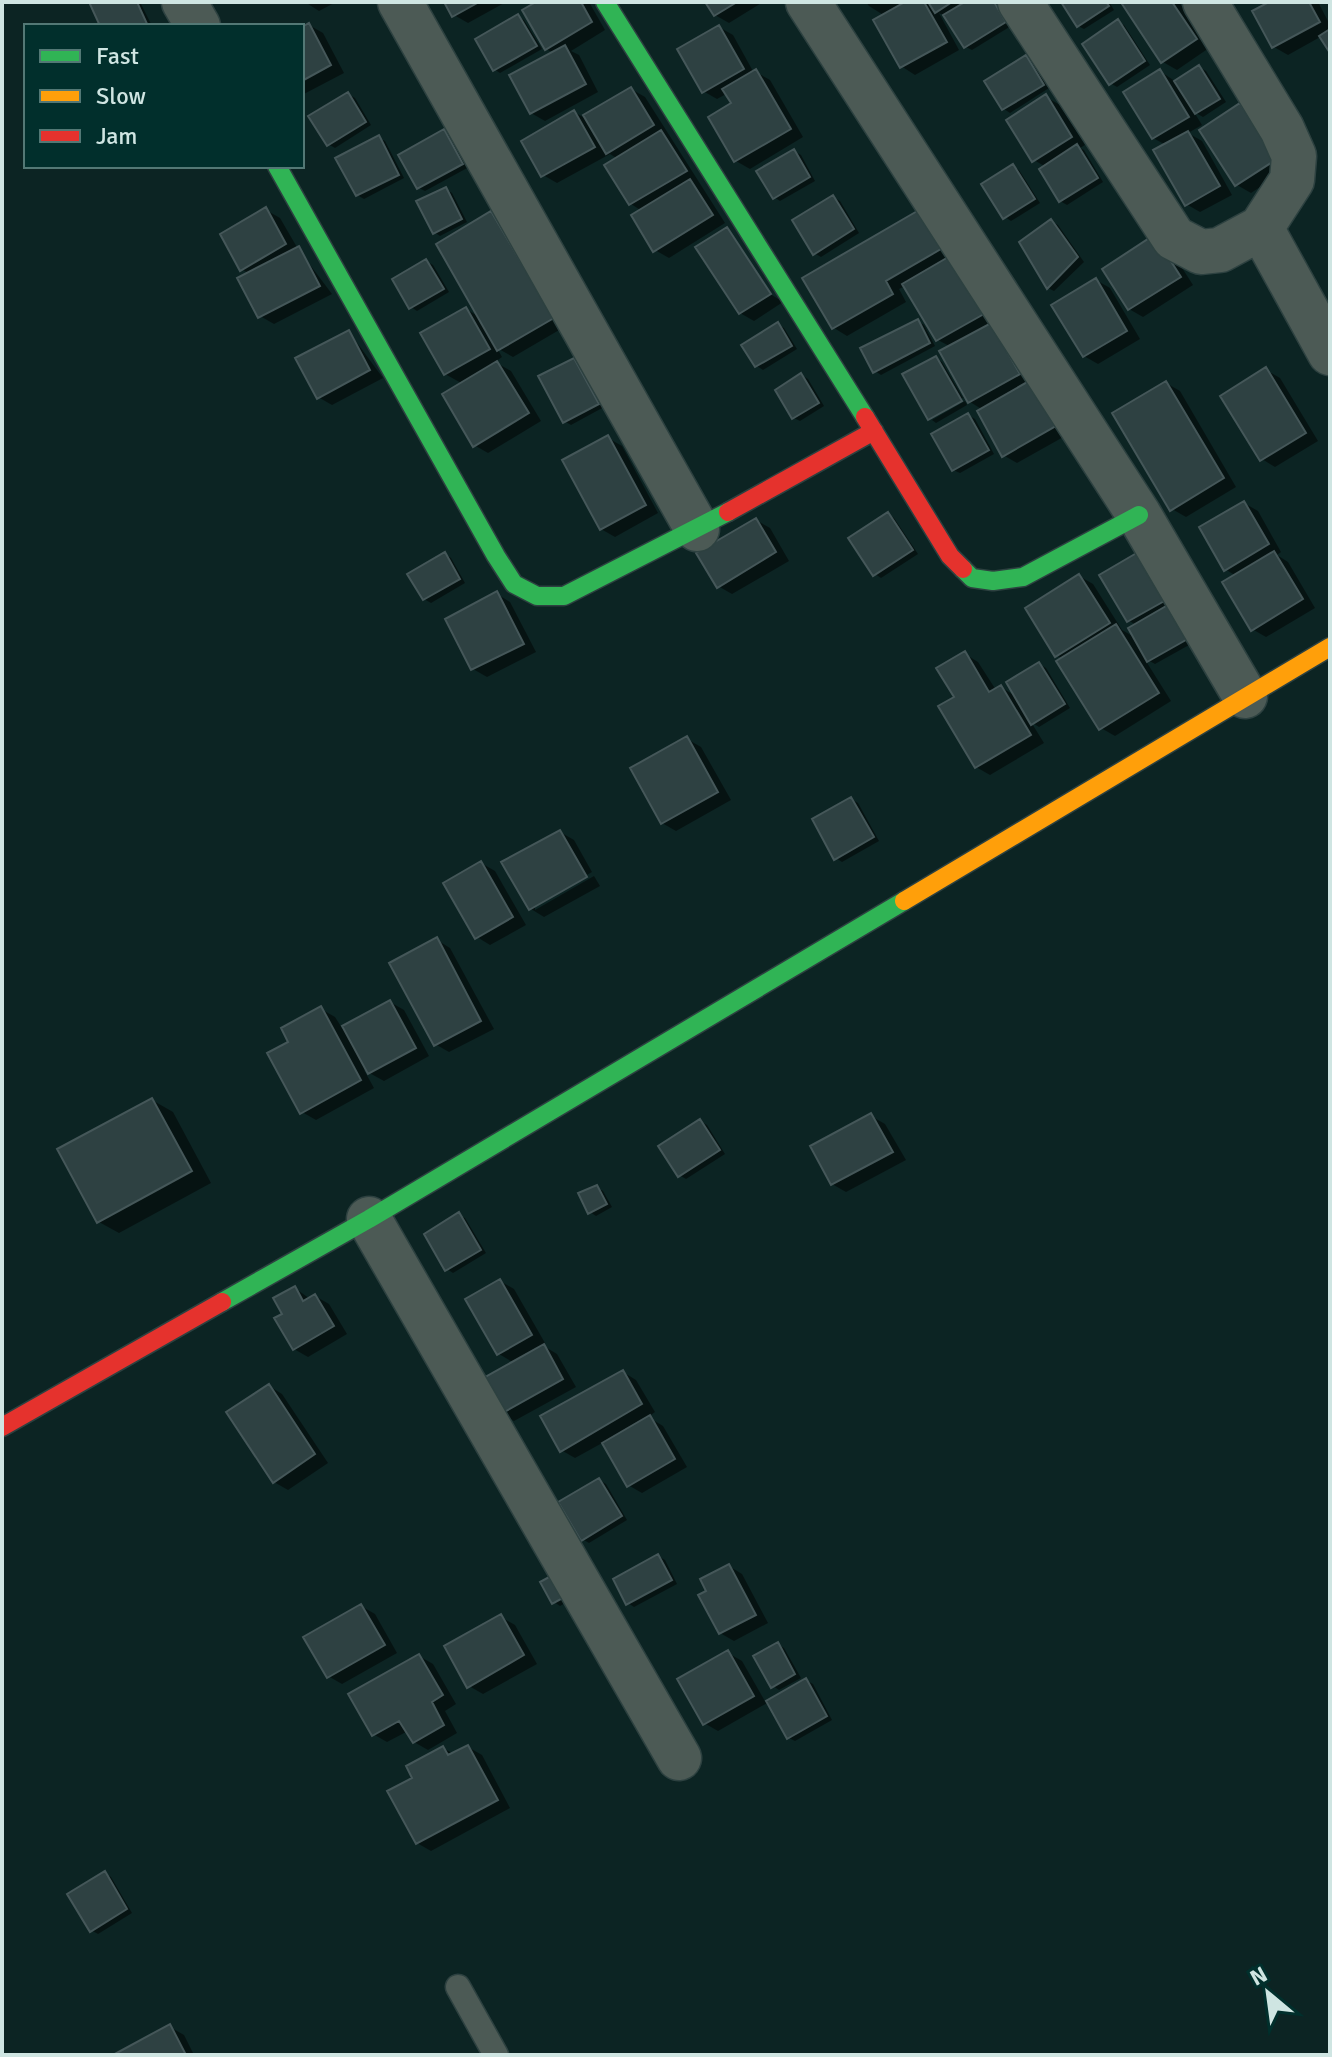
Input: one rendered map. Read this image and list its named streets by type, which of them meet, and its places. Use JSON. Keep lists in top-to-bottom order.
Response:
{
  "legend": ["Fast", "Slow", "Jam"],
  "north": "top left"
}
